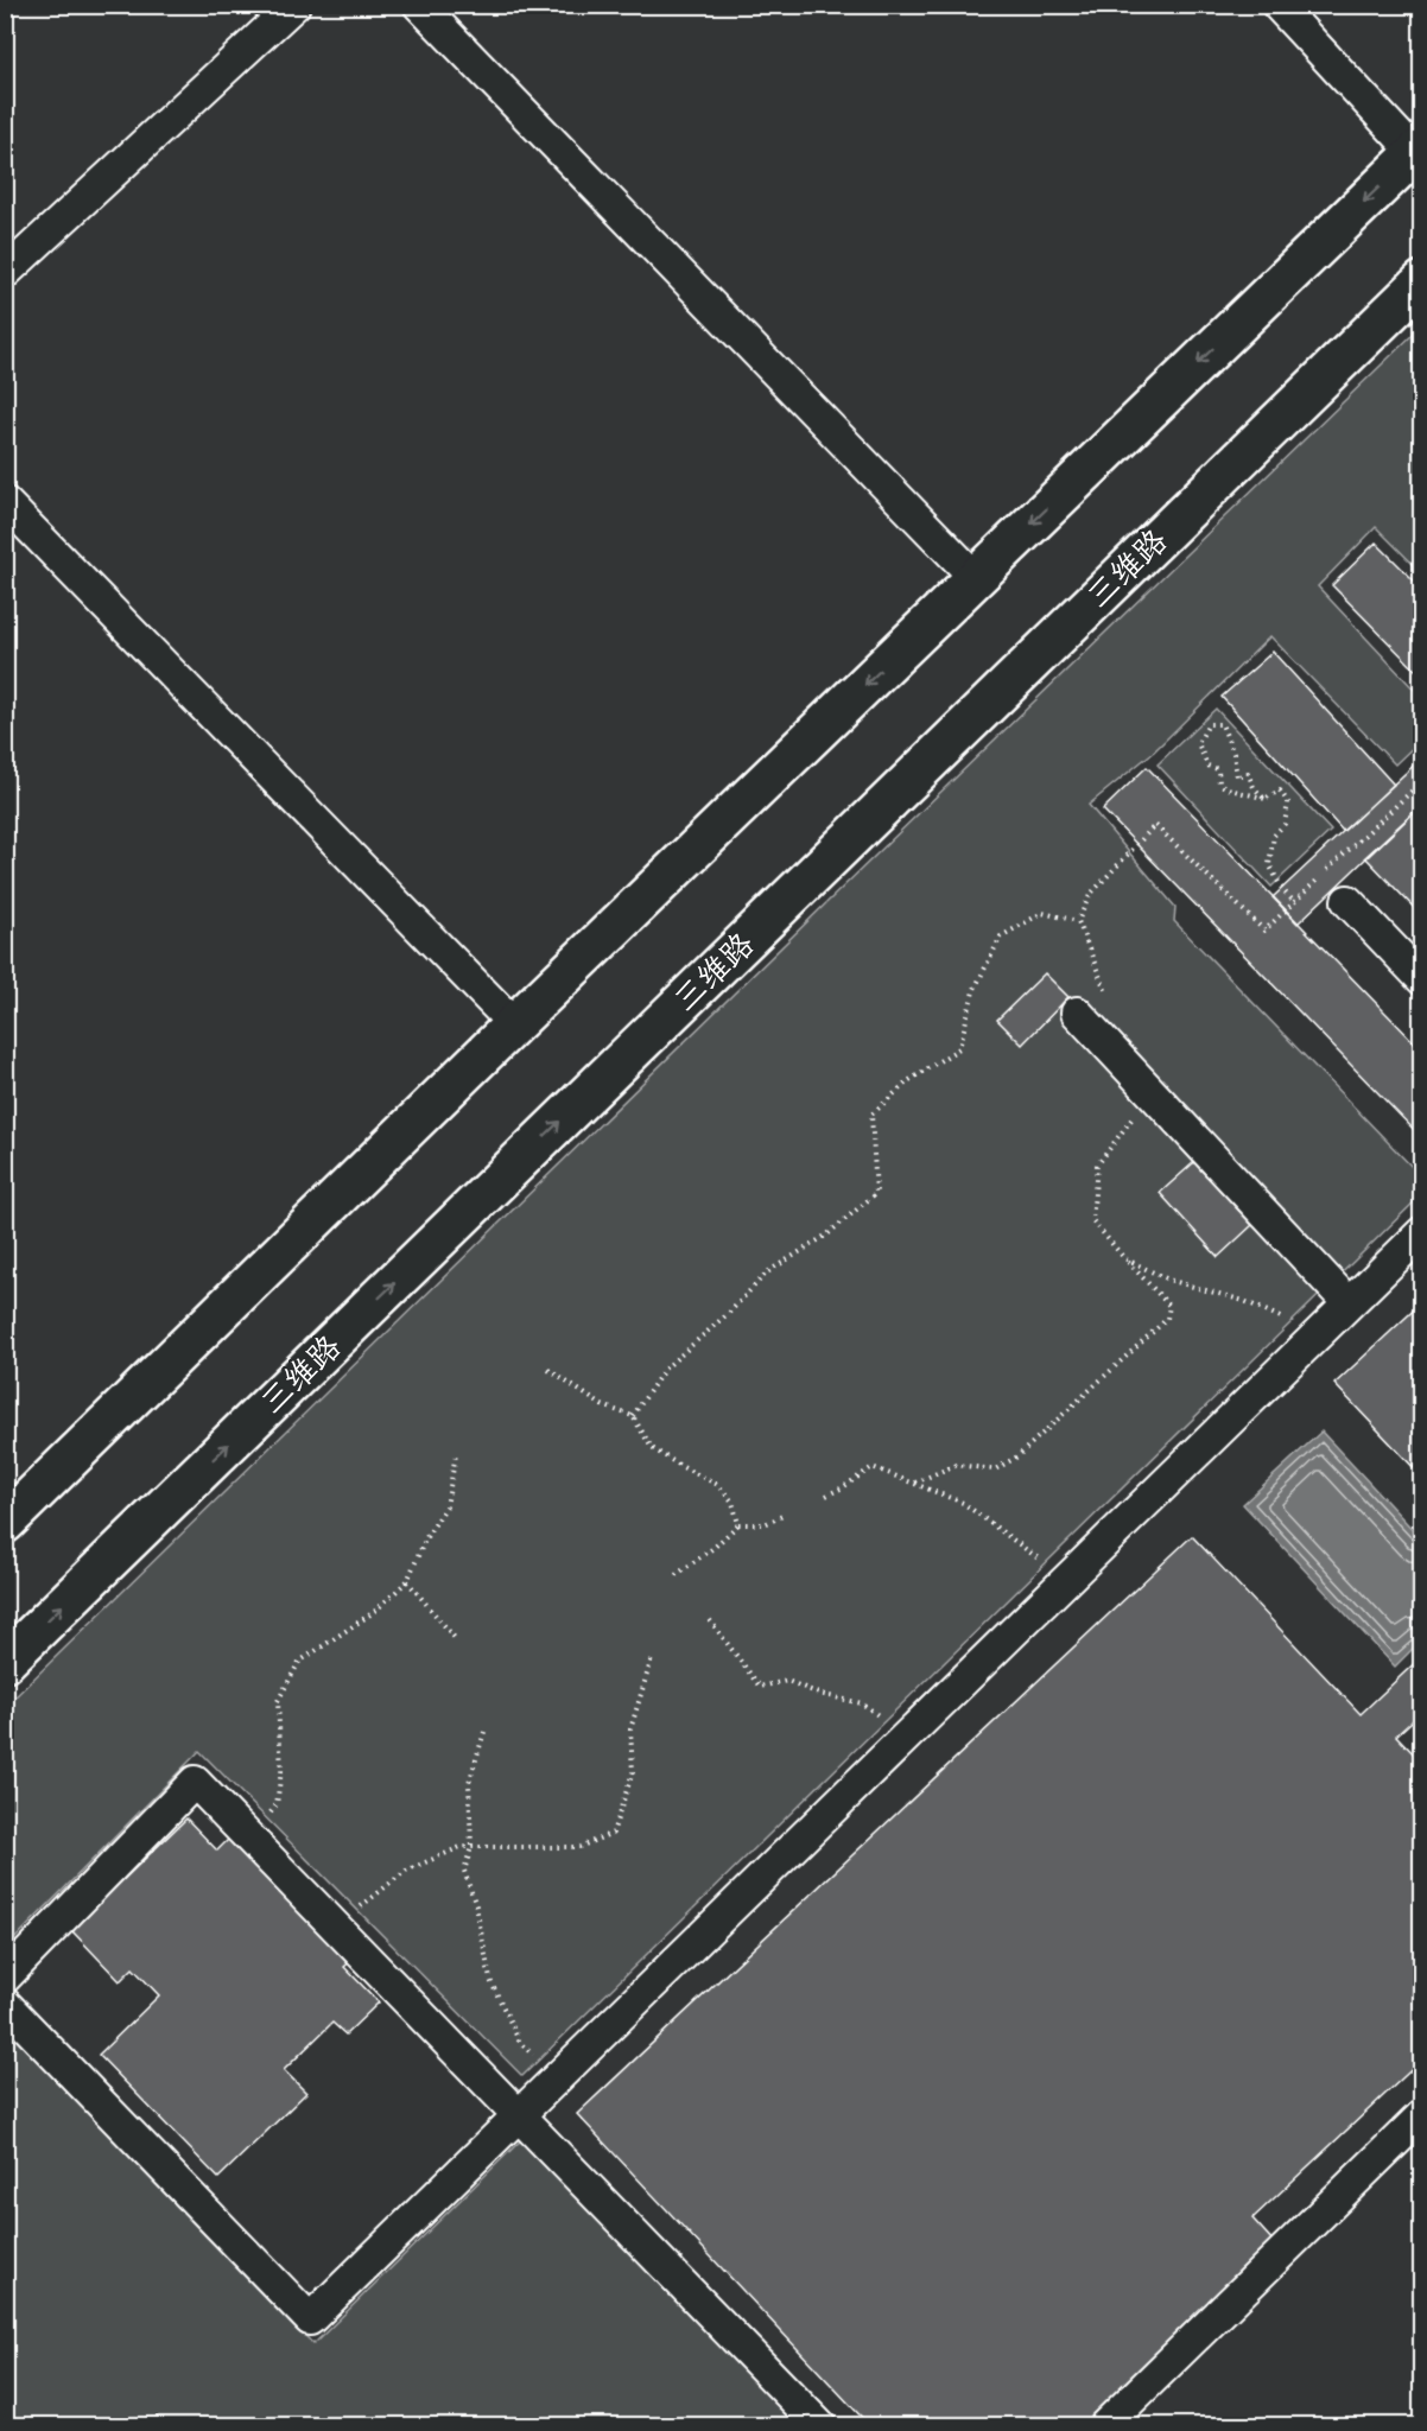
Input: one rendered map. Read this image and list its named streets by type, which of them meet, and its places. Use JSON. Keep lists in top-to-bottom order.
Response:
{
  "streets": {
    "main road": ["三维路"]
  }
}
